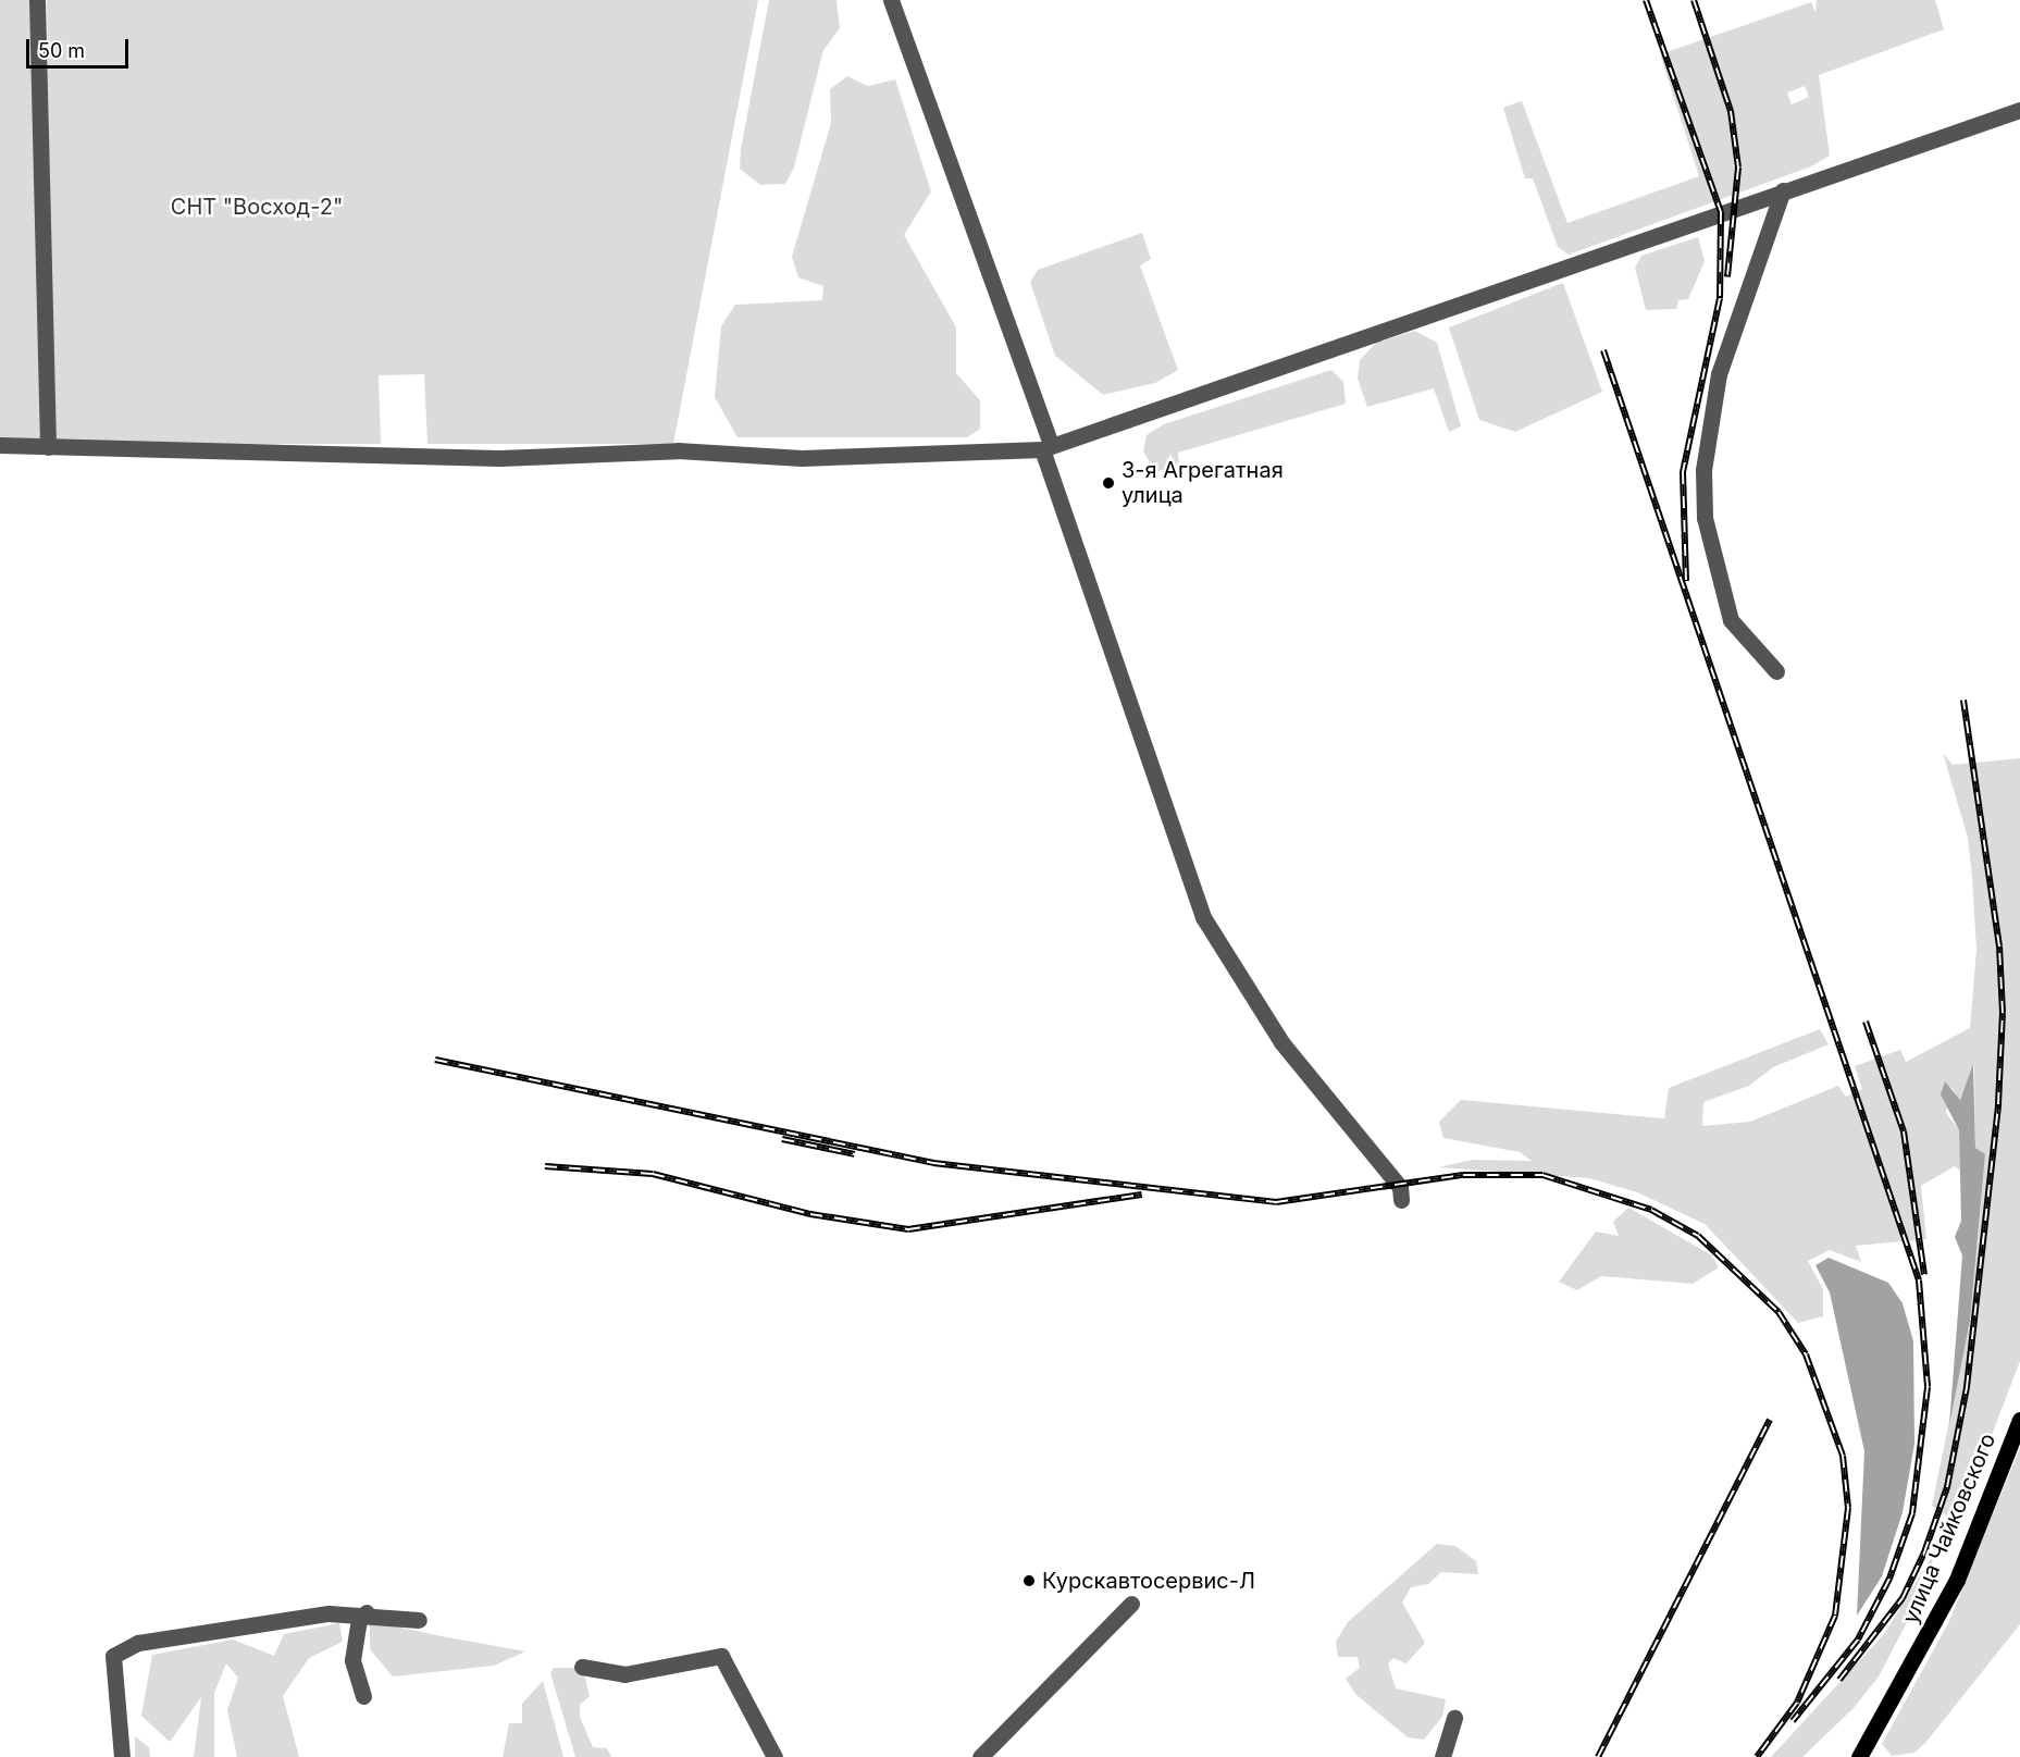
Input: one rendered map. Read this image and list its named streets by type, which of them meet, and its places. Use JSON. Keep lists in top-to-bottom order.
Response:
{
  "streets": {
    "main road": ["улица Чайковского"]
  },
  "parks": ["СНТ \"Восход-2\""],
  "places": ["3-я Агрегатная улица", "Курскавтосервис-Л"],
  "scale_bar": "50 m"
}
